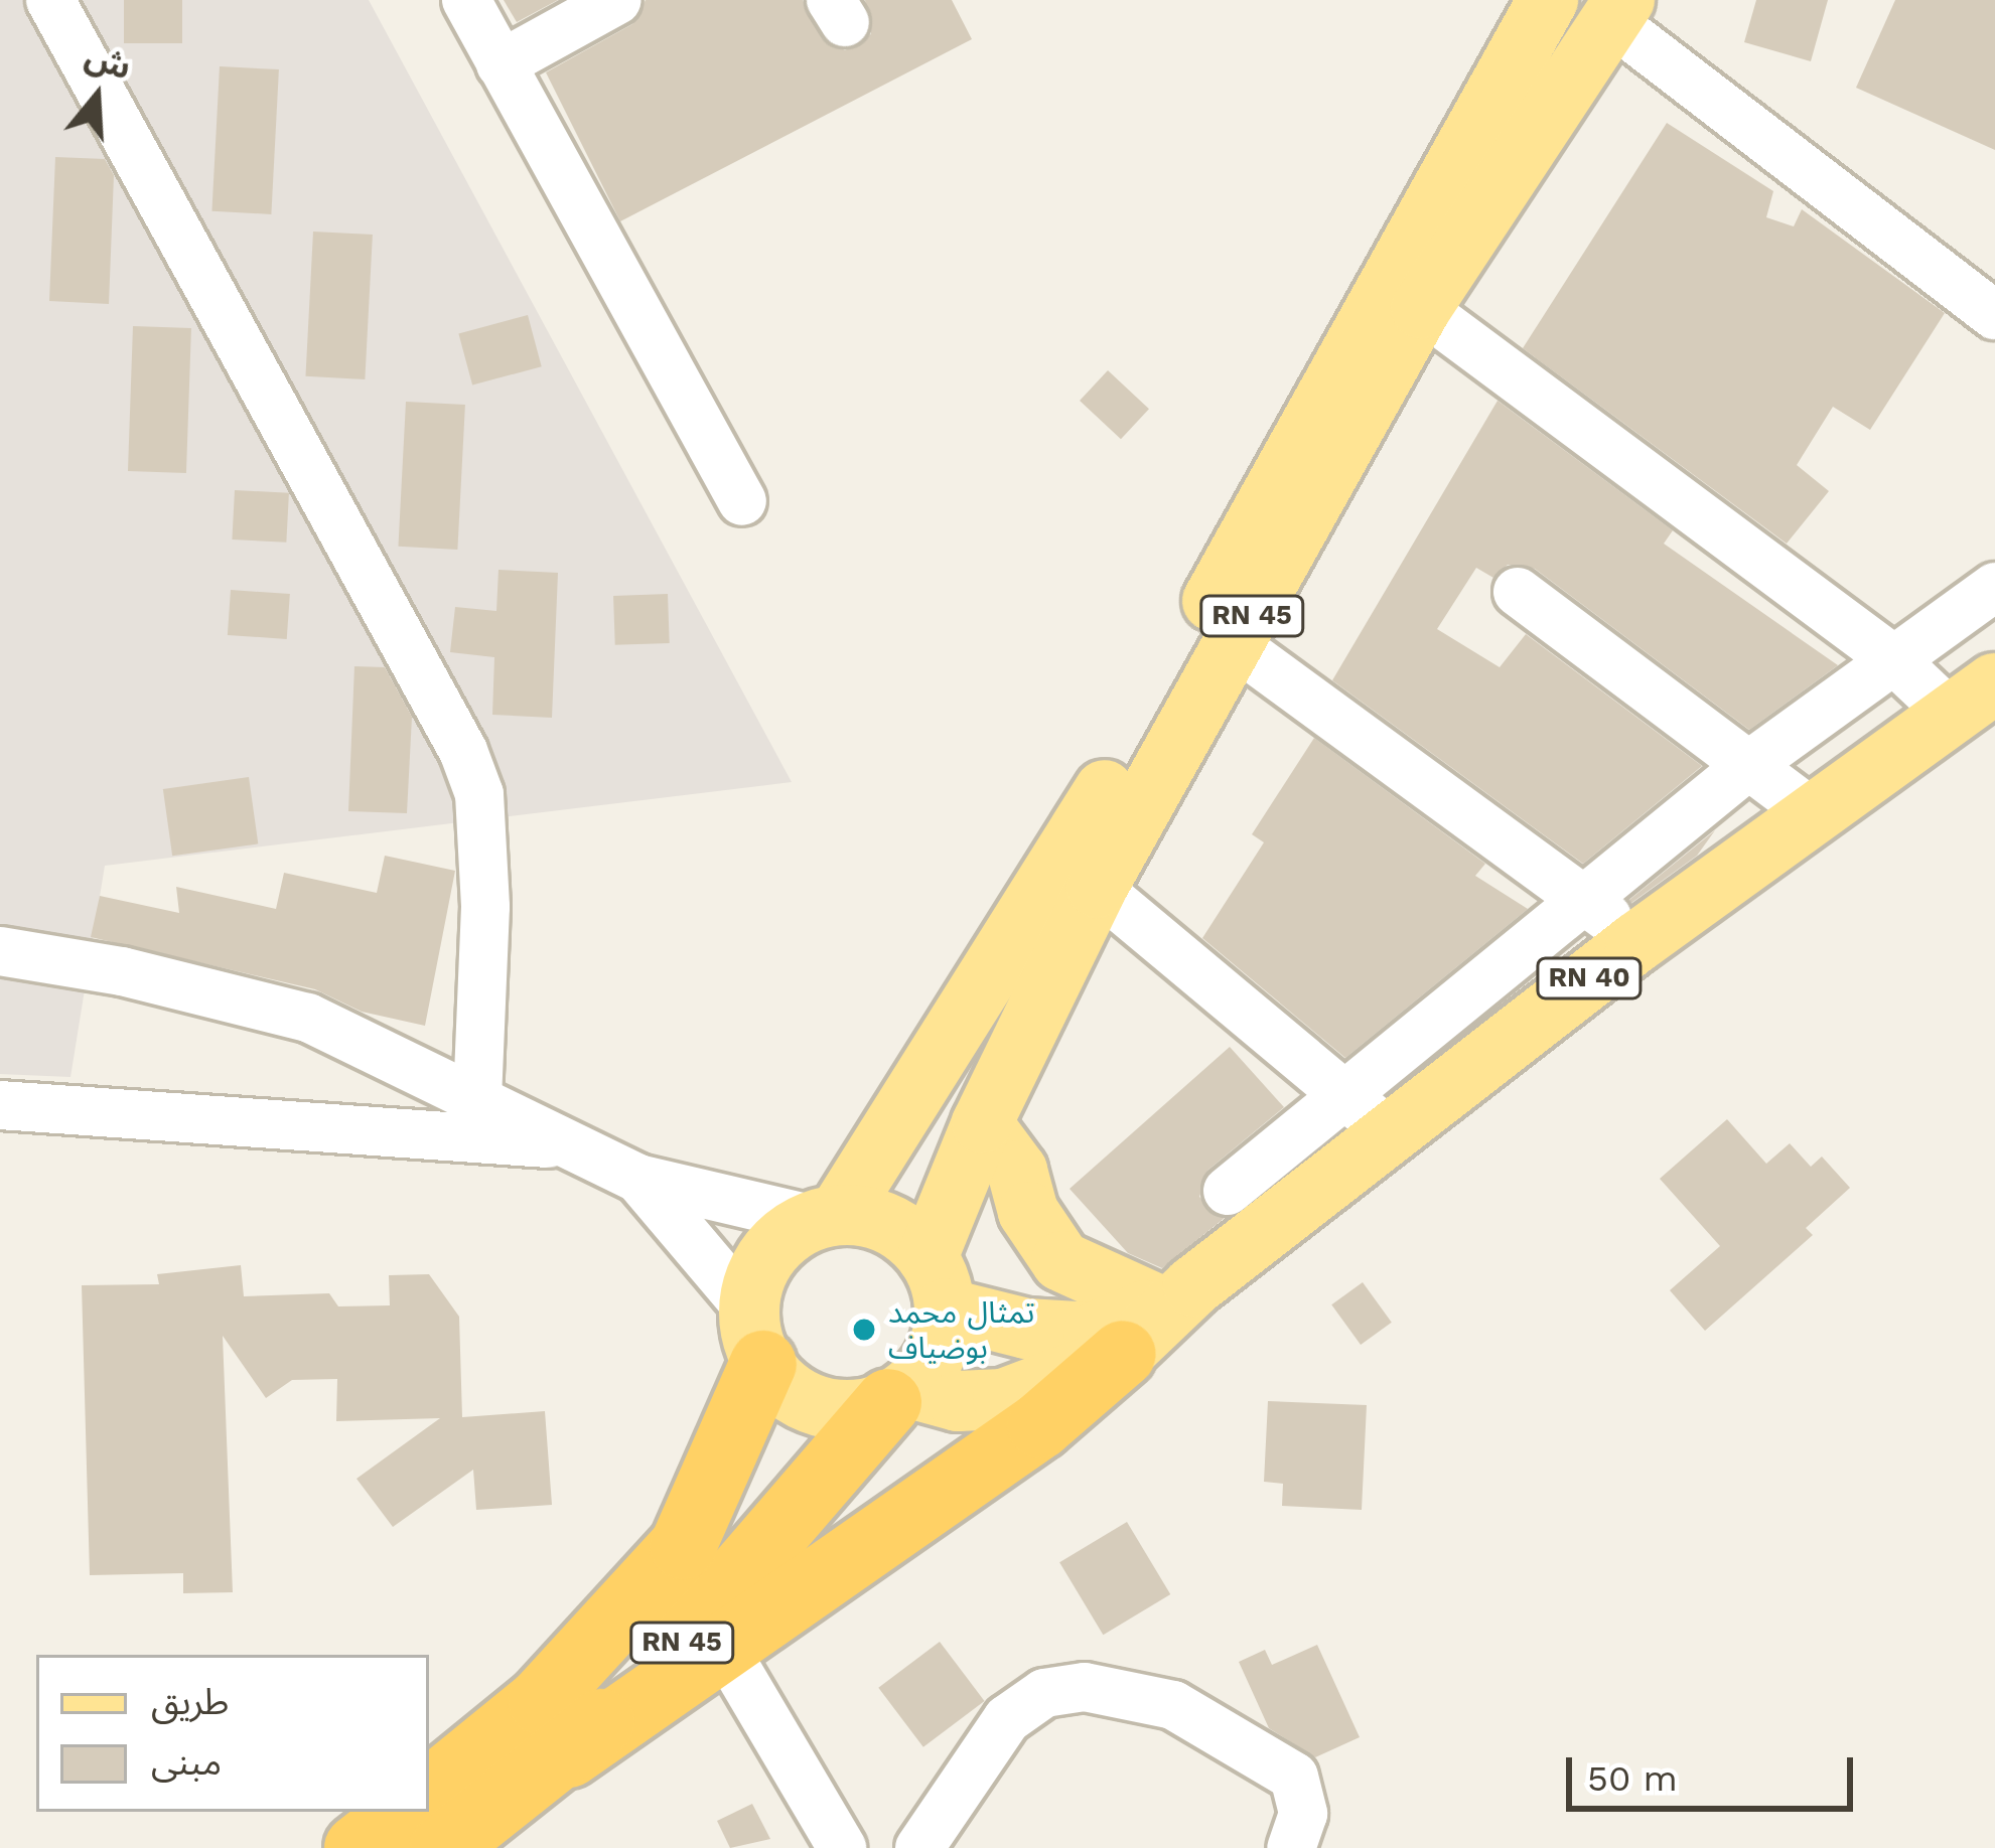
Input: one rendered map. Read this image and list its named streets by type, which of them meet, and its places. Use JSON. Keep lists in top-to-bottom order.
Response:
{
  "streets": {
    "highway": ["RN 45", "RN 40"]
  },
  "crossings": [
    ["RN 45", "RN 40"]
  ],
  "places": ["تمثال محمد بوضياف"],
  "legend": ["طريق", "مبنى"],
  "scale_bar": "50 m",
  "north": "top"
}
